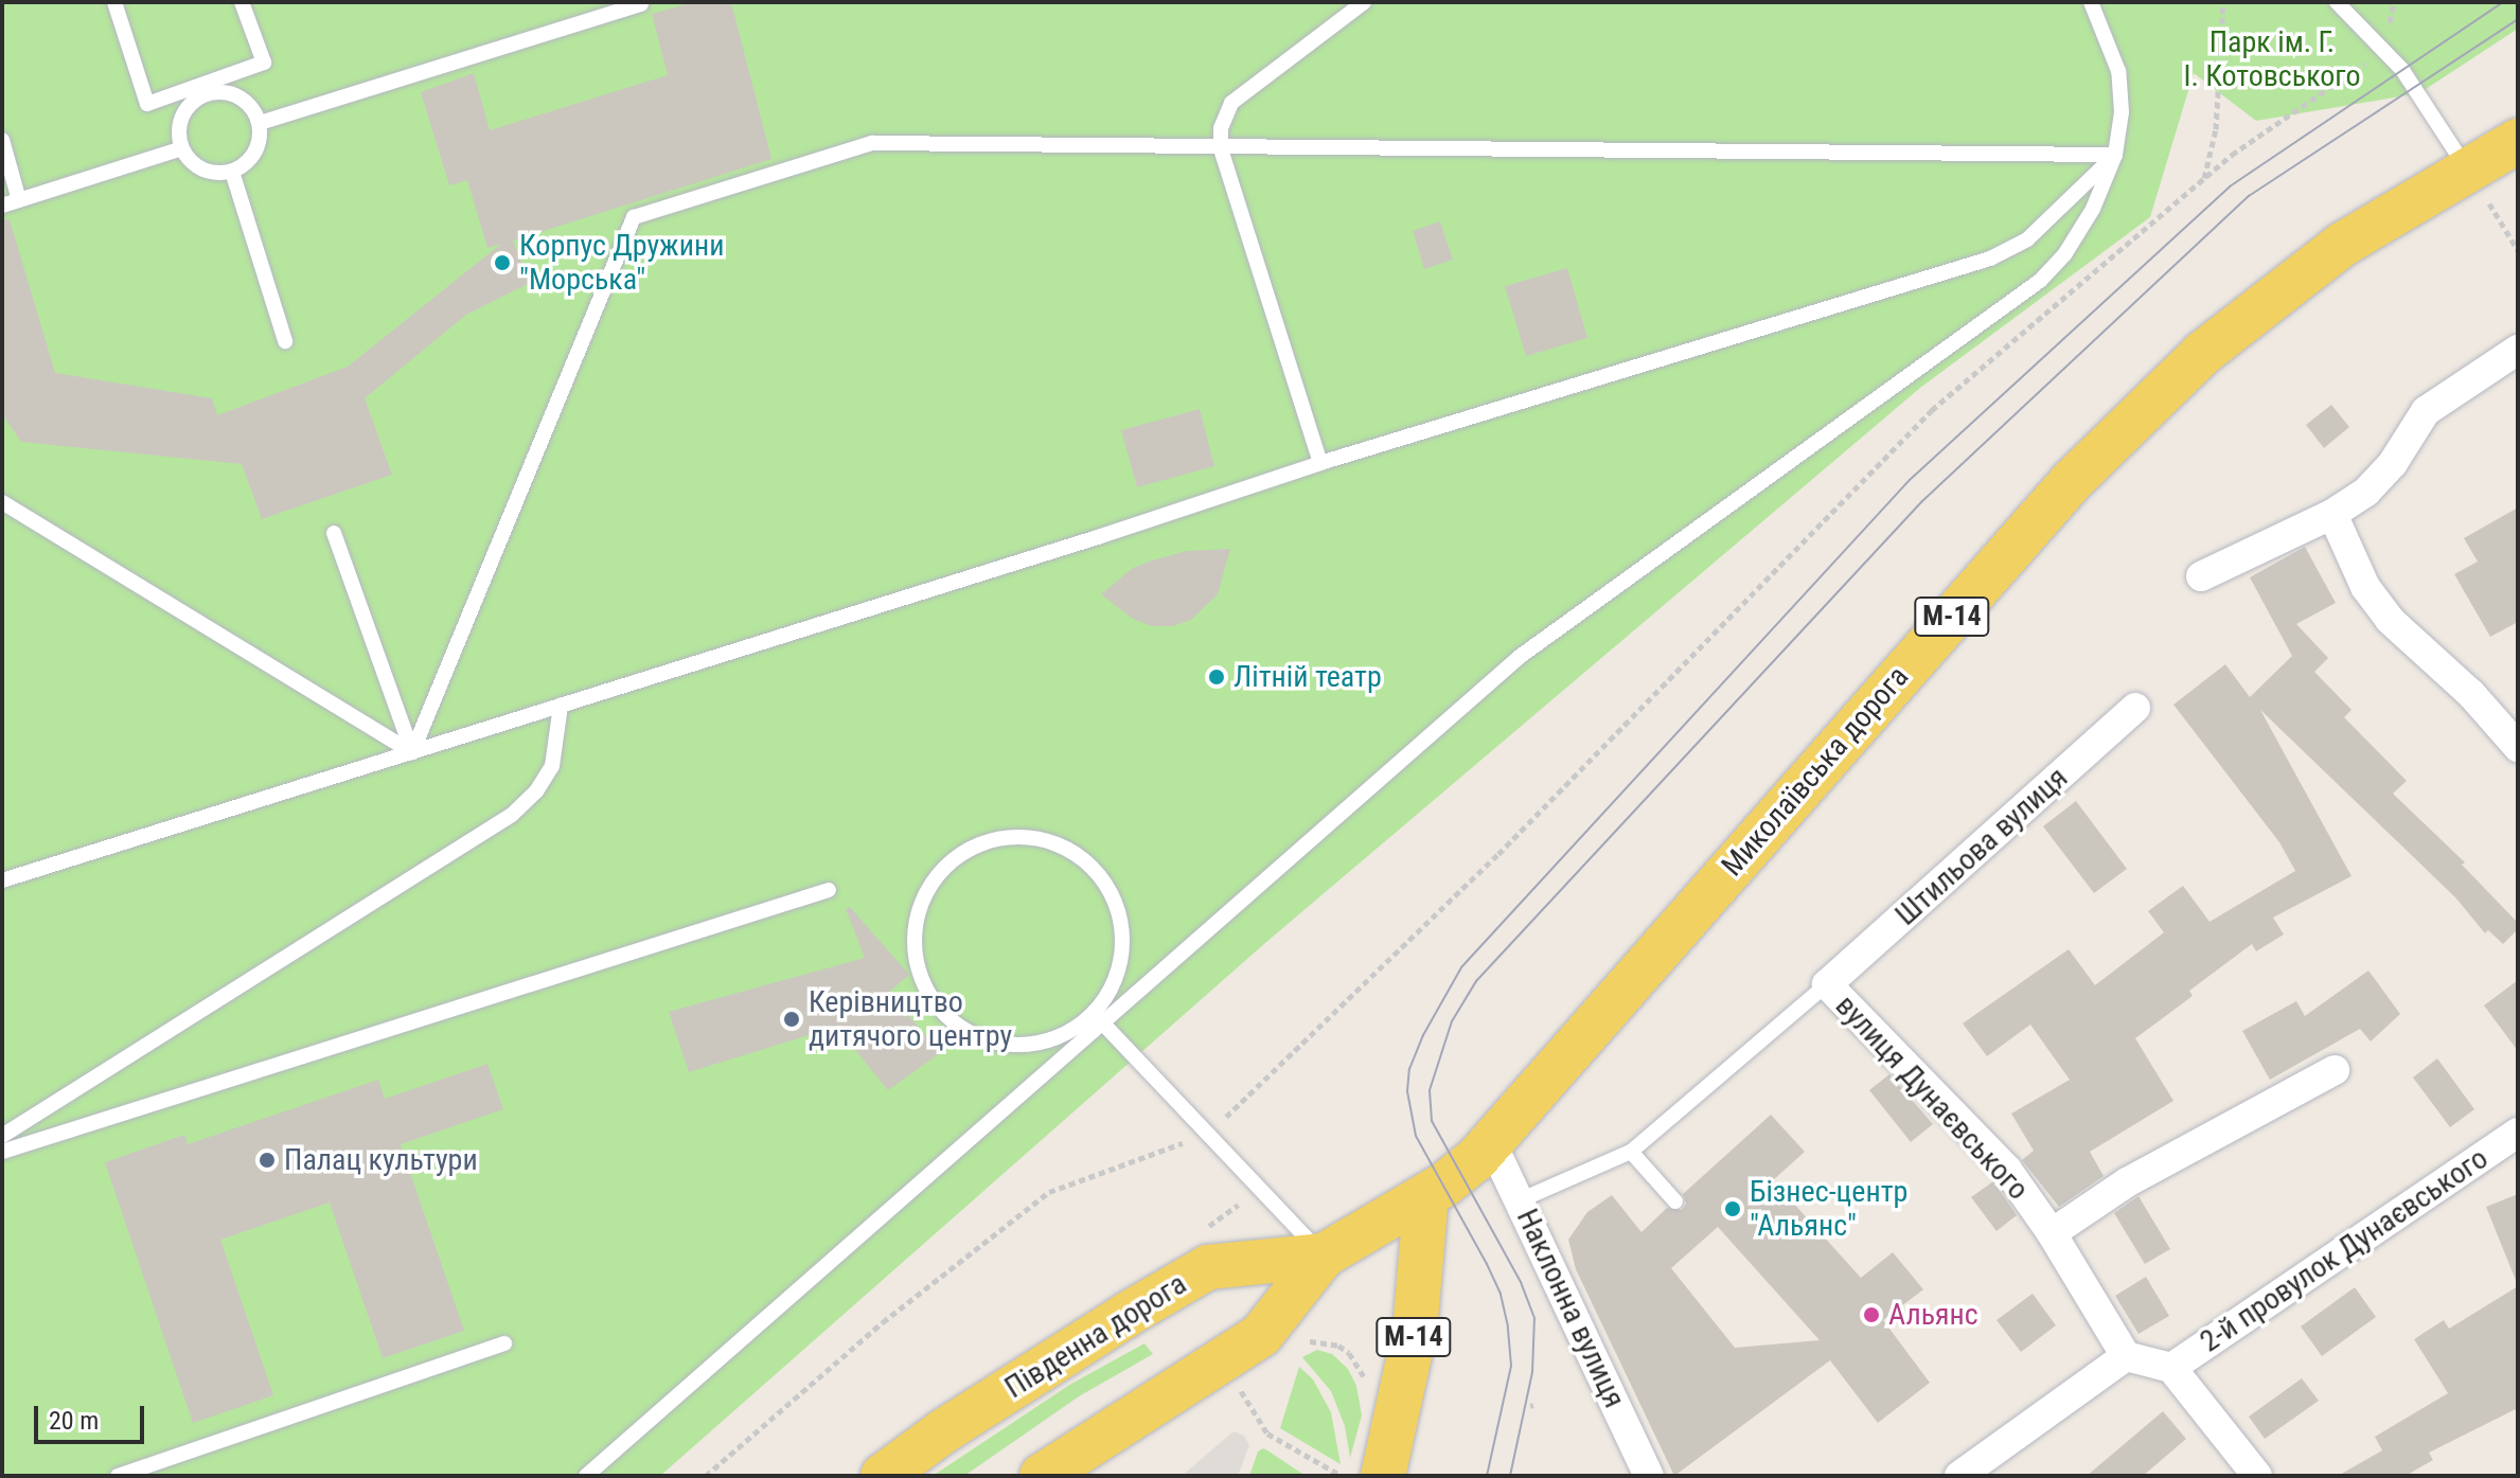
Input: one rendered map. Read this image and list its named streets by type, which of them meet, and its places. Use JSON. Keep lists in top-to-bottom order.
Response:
{
  "streets": {
    "main road": ["М-14", "Миколаївська дорога", "Південна дорога"],
    "street": [
      "Штильова вулиця",
      "вулиця Дунаєвського",
      "2-й провулок Дунаєвського",
      "Наклонна вулиця"
    ]
  },
  "crossings": [
    ["М-14", "Миколаївська дорога"],
    ["Миколаївська дорога", "Наклонна вулиця"],
    ["Миколаївська дорога", "Південна дорога"],
    ["Штильова вулиця", "вулиця Дунаєвського"]
  ],
  "parks": ["Парк ім. Г. І. Котовського"],
  "places": [
    "Корпус Дружини \"Морська\"",
    "Літній театр",
    "Керівництво дитячого центру",
    "Палац культури",
    "Бізнес-центр \"Альянс\"",
    "Альянс"
  ],
  "scale_bar": "20 m"
}
